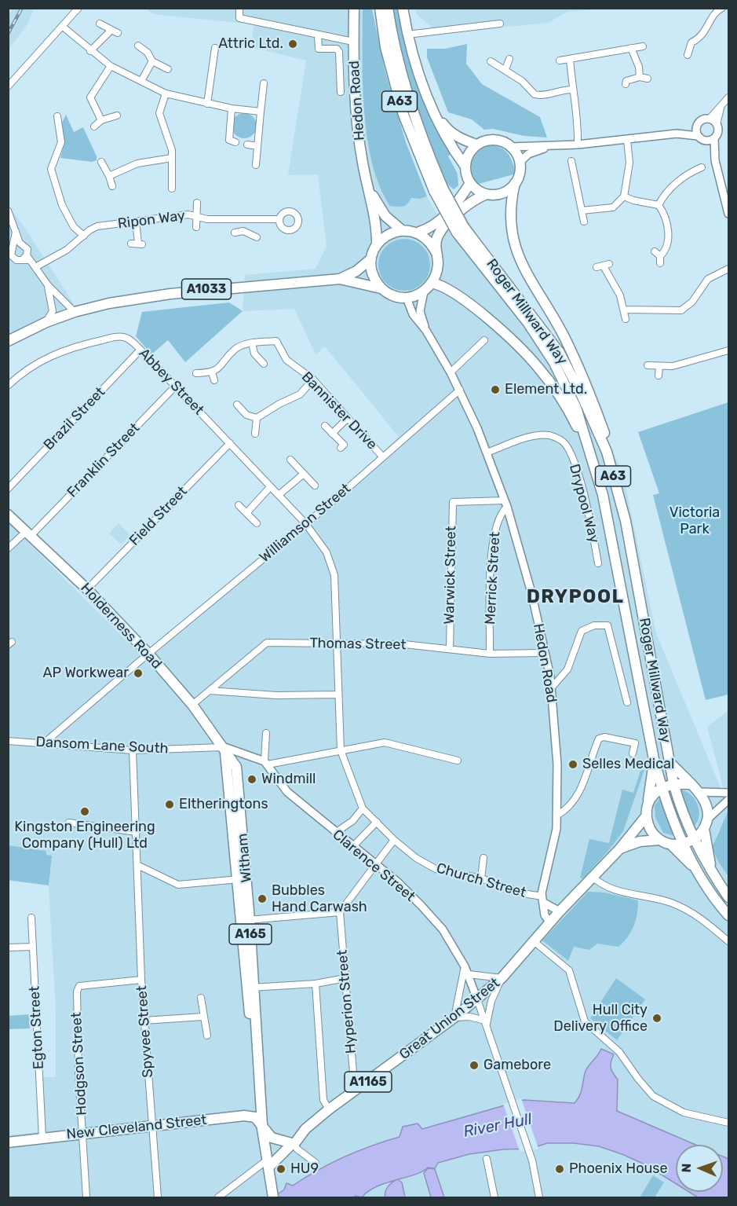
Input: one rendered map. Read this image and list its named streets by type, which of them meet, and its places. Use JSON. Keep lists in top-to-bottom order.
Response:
{
  "streets": {
    "main road": [
      "Hedon Road",
      "A63",
      "A1033",
      "Roger Millward Way",
      "Holderness Road",
      "Witham",
      "A165",
      "Great Union Street",
      "A1165",
      "New Cleveland Street"
    ],
    "street": [
      "Ripon Way",
      "Abbey Street",
      "Bannister Drive",
      "Brazil Street",
      "Franklin Street",
      "Drypool Way",
      "Field Street",
      "Williamson Street",
      "Warwick Street",
      "Merrick Street",
      "Thomas Street",
      "Dansom Lane South",
      "Clarence Street",
      "Church Street",
      "Hyperion Street",
      "Egton Street",
      "Spyvee Street",
      "Hodgson Street"
    ]
  },
  "crossings": [
    ["Hedon Road", "A63"],
    ["Hedon Road", "A1033"],
    ["Hedon Road", "Drypool Way"],
    ["Hedon Road", "Williamson Street"],
    ["Hedon Road", "Warwick Street"],
    ["Hedon Road", "Merrick Street"],
    ["Hedon Road", "Thomas Street"],
    ["Hedon Road", "Church Street"],
    ["Hedon Road", "Great Union Street"],
    ["A63", "A1033"],
    ["A63", "Roger Millward Way"],
    ["Roger Millward Way", "Great Union Street"],
    ["Abbey Street", "Brazil Street"],
    ["Abbey Street", "Franklin Street"],
    ["Abbey Street", "Field Street"],
    ["Abbey Street", "Williamson Street"],
    ["Abbey Street", "Thomas Street"],
    ["Abbey Street", "Church Street"],
    ["Bannister Drive", "Williamson Street"],
    ["Franklin Street", "Holderness Road"],
    ["Field Street", "Holderness Road"],
    ["Williamson Street", "Holderness Road"],
    ["Williamson Street", "Dansom Lane South"],
    ["Warwick Street", "Merrick Street"],
    ["Warwick Street", "Thomas Street"],
    ["Merrick Street", "Thomas Street"],
    ["Holderness Road", "Thomas Street"],
    ["Holderness Road", "Dansom Lane South"],
    ["Holderness Road", "Witham"],
    ["Thomas Street", "Church Street"],
    ["Dansom Lane South", "Witham"],
    ["Dansom Lane South", "Spyvee Street"],
    ["Witham", "A1165"],
    ["Witham", "New Cleveland Street"],
    ["Clarence Street", "Great Union Street"],
    ["Hyperion Street", "Great Union Street"],
    ["Great Union Street", "A1165"],
    ["Egton Street", "New Cleveland Street"],
    ["Spyvee Street", "Hodgson Street"],
    ["Spyvee Street", "New Cleveland Street"],
    ["Hodgson Street", "New Cleveland Street"]
  ],
  "districts": ["DRYPOOL"],
  "water": ["River Hull"],
  "parks": ["Victoria Park"],
  "places": [
    "Attric Ltd.",
    "Element Ltd.",
    "AP Workwear",
    "Selles Medical",
    "Windmill",
    "Eltheringtons",
    "Kingston Engineering Company (Hull) Ltd",
    "Bubbles Hand Carwash",
    "Hull City Delivery Office",
    "Gamebore",
    "HU9",
    "Phoenix House"
  ],
  "north": "left"
}
